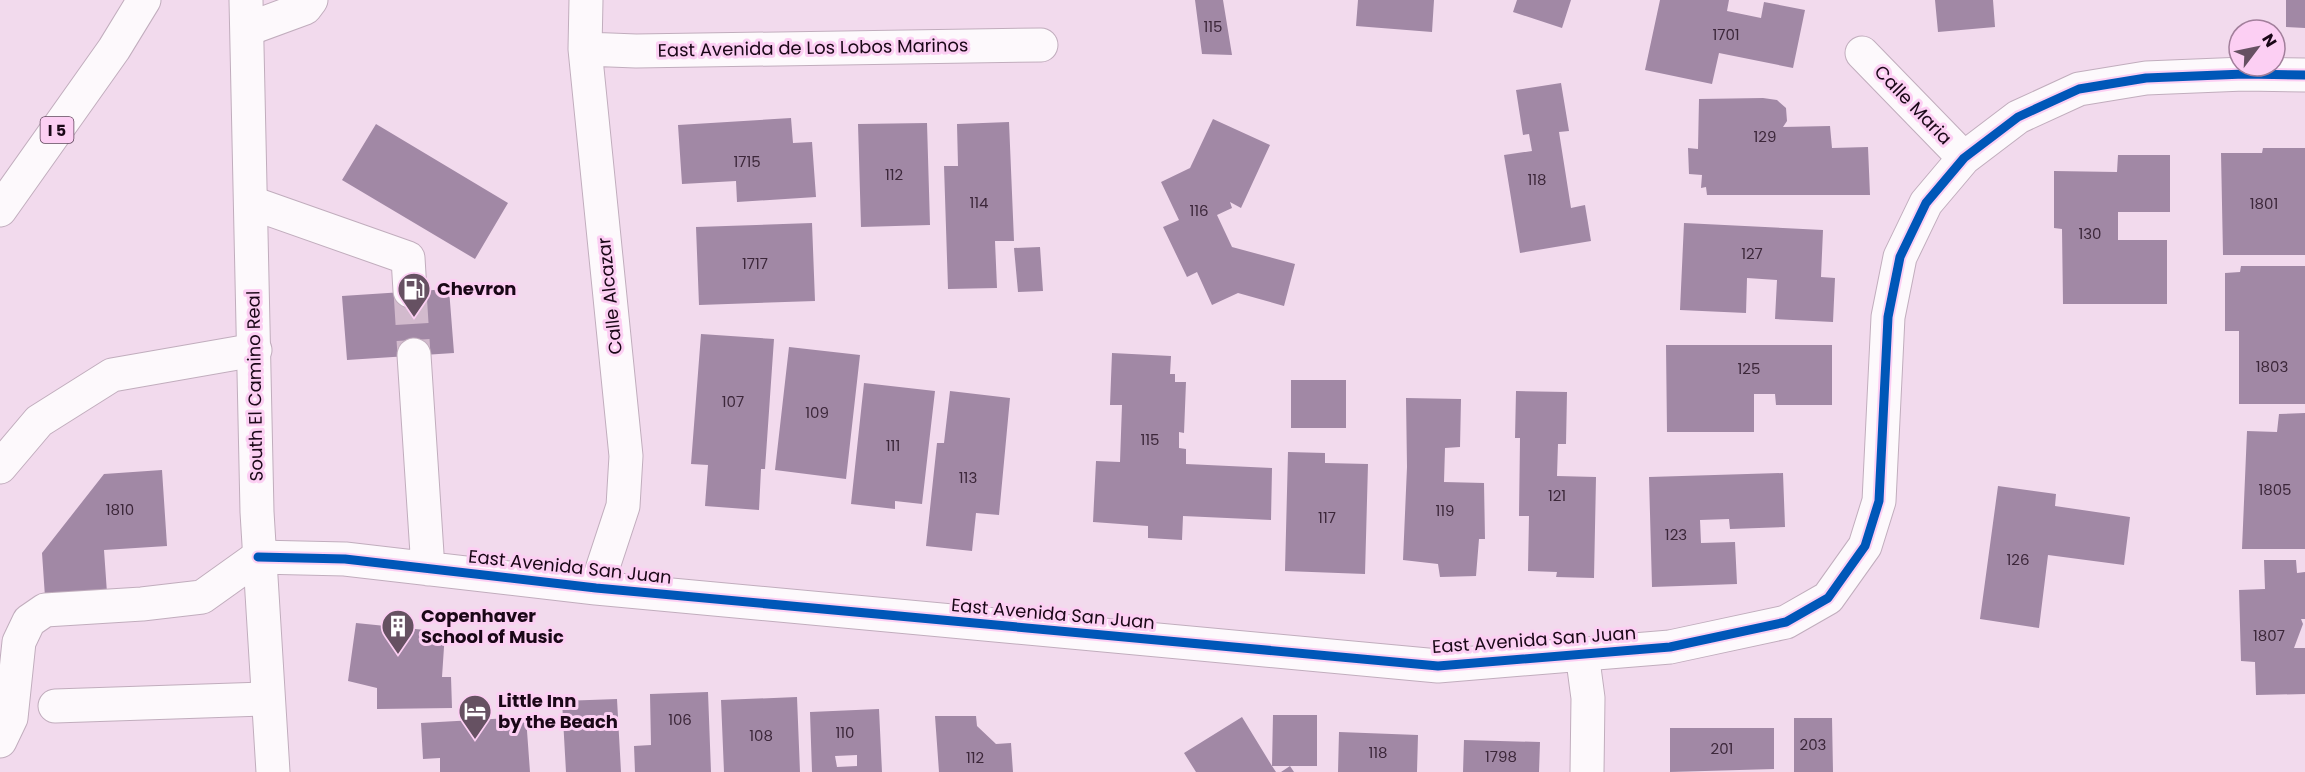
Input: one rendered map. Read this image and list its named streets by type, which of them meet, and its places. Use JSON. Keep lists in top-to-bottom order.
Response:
{
  "streets": {
    "main road": [
      "East Avenida de Los Lobos Marinos",
      "Calle Maria",
      "I 5",
      "Calle Alcazar",
      "South El Camino Real",
      "East Avenida San Juan"
    ]
  },
  "crossings": [
    ["East Avenida de Los Lobos Marinos", "Calle Alcazar"],
    ["Calle Maria", "East Avenida San Juan"],
    ["Calle Alcazar", "East Avenida San Juan"],
    ["South El Camino Real", "East Avenida San Juan"]
  ],
  "places": {
    "fuel station": ["Chevron"],
    "building": ["Copenhaver School of Music"],
    "hotel": ["Little Inn by the Beach"]
  },
  "house_numbers": [
    "115",
    "1701",
    "129",
    "1715",
    "112",
    "118",
    "114",
    "1801",
    "116",
    "130",
    "127",
    "1717",
    "1803",
    "125",
    "107",
    "109",
    "115",
    "111",
    "113",
    "1805",
    "121",
    "1810",
    "119",
    "117",
    "123",
    "126",
    "1807",
    "106",
    "110",
    "108",
    "203",
    "201",
    "118",
    "1798",
    "112"
  ],
  "north": "top right"
}
